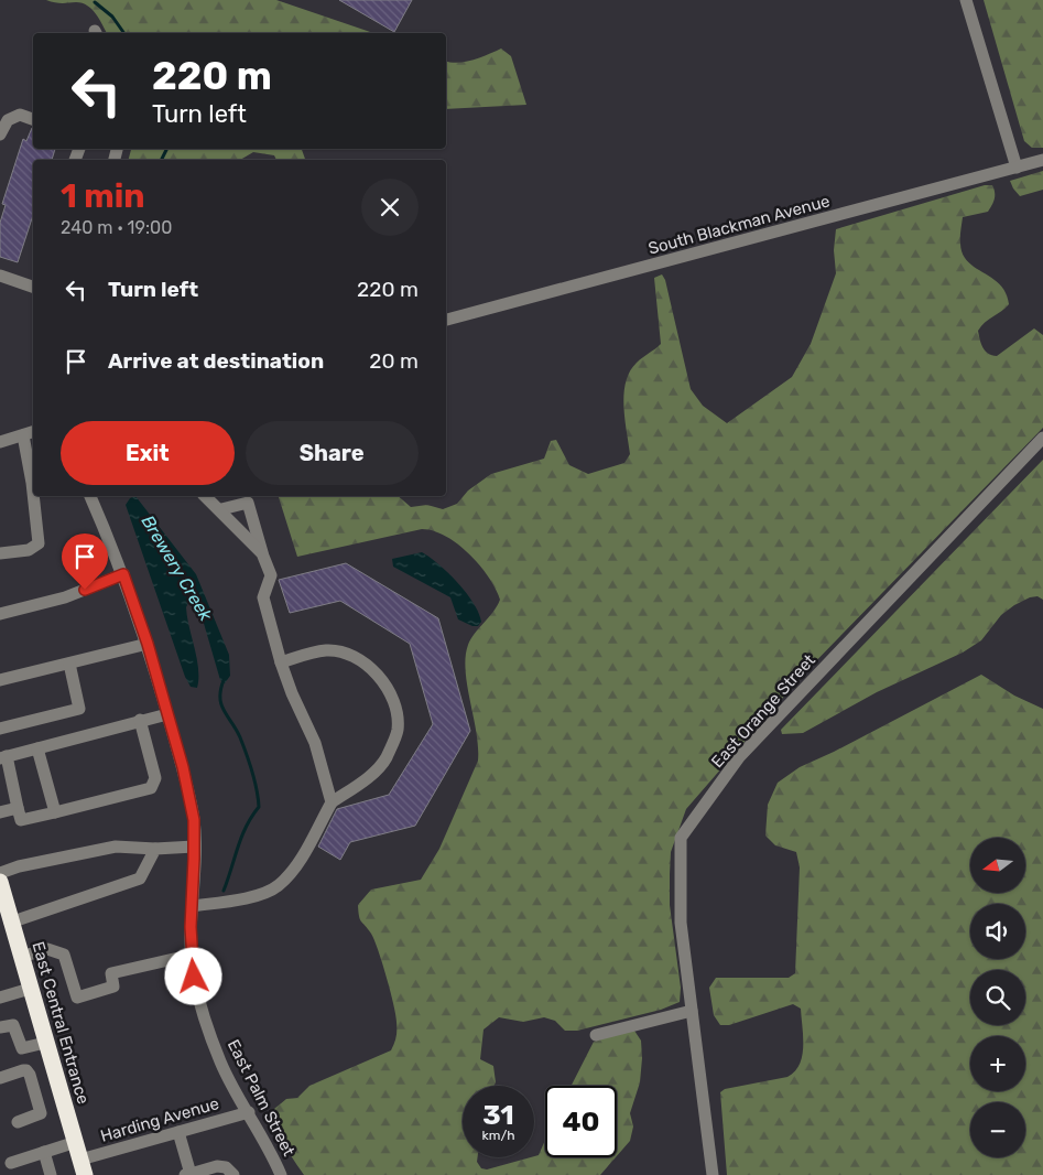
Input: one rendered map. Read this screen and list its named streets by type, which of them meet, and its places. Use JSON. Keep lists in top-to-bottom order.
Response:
{
  "streets": {
    "highway": ["East Central Entrance"],
    "street": [
      "South Blackman Avenue",
      "East Orange Street",
      "East Palm Street",
      "Harding Avenue"
    ]
  },
  "crossings": [
    ["East Central Entrance", "Harding Avenue"],
    ["East Palm Street", "Harding Avenue"]
  ],
  "water": ["Brewery Creek"],
  "north": "left",
  "page": {
    "turn": ["220 m", "Turn left"],
    "heading": ["1 min", "240 m · 19:00"],
    "list": [
      {
        "name": "Turn left",
        "value": "220 m"
      },
      {
        "name": "Arrive at destination",
        "value": "20 m"
      }
    ],
    "buttons": ["Exit", "Share"],
    "map_buttons": ["+", "−"],
    "speed": "31 km/h",
    "limit": "40"
  }
}
